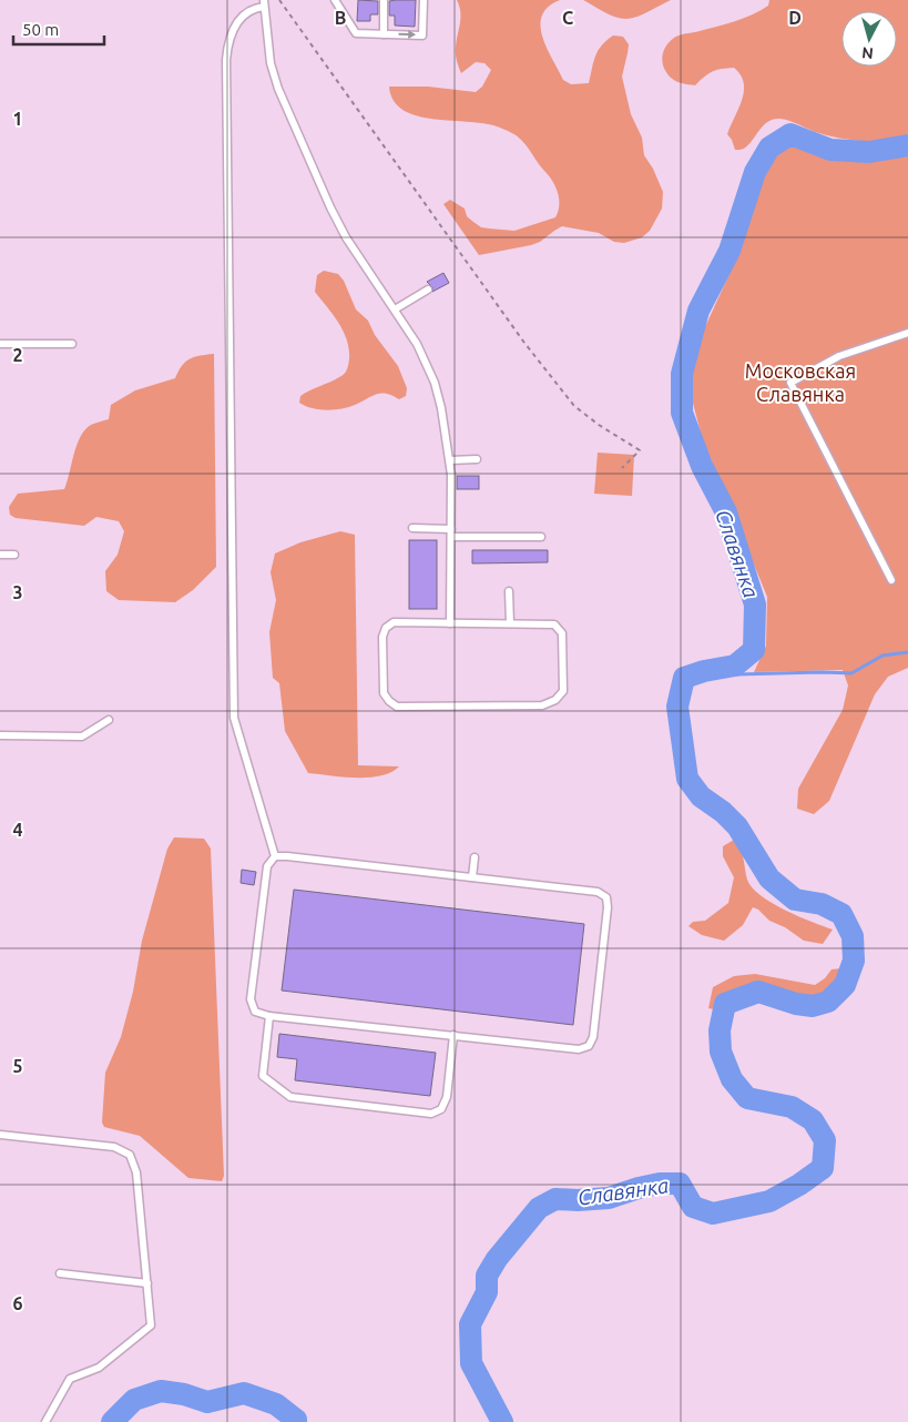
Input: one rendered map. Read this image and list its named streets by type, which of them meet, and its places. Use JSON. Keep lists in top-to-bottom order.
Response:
{
  "water": ["Славянка"],
  "parks": ["Московская Славянка"],
  "scale_bar": "50 m",
  "north": "bottom",
  "grid": {
    "columns": ["B", "C", "D"],
    "rows": [
      "1",
      "2",
      "3",
      "4",
      "5",
      "6"
    ]
  }
}
